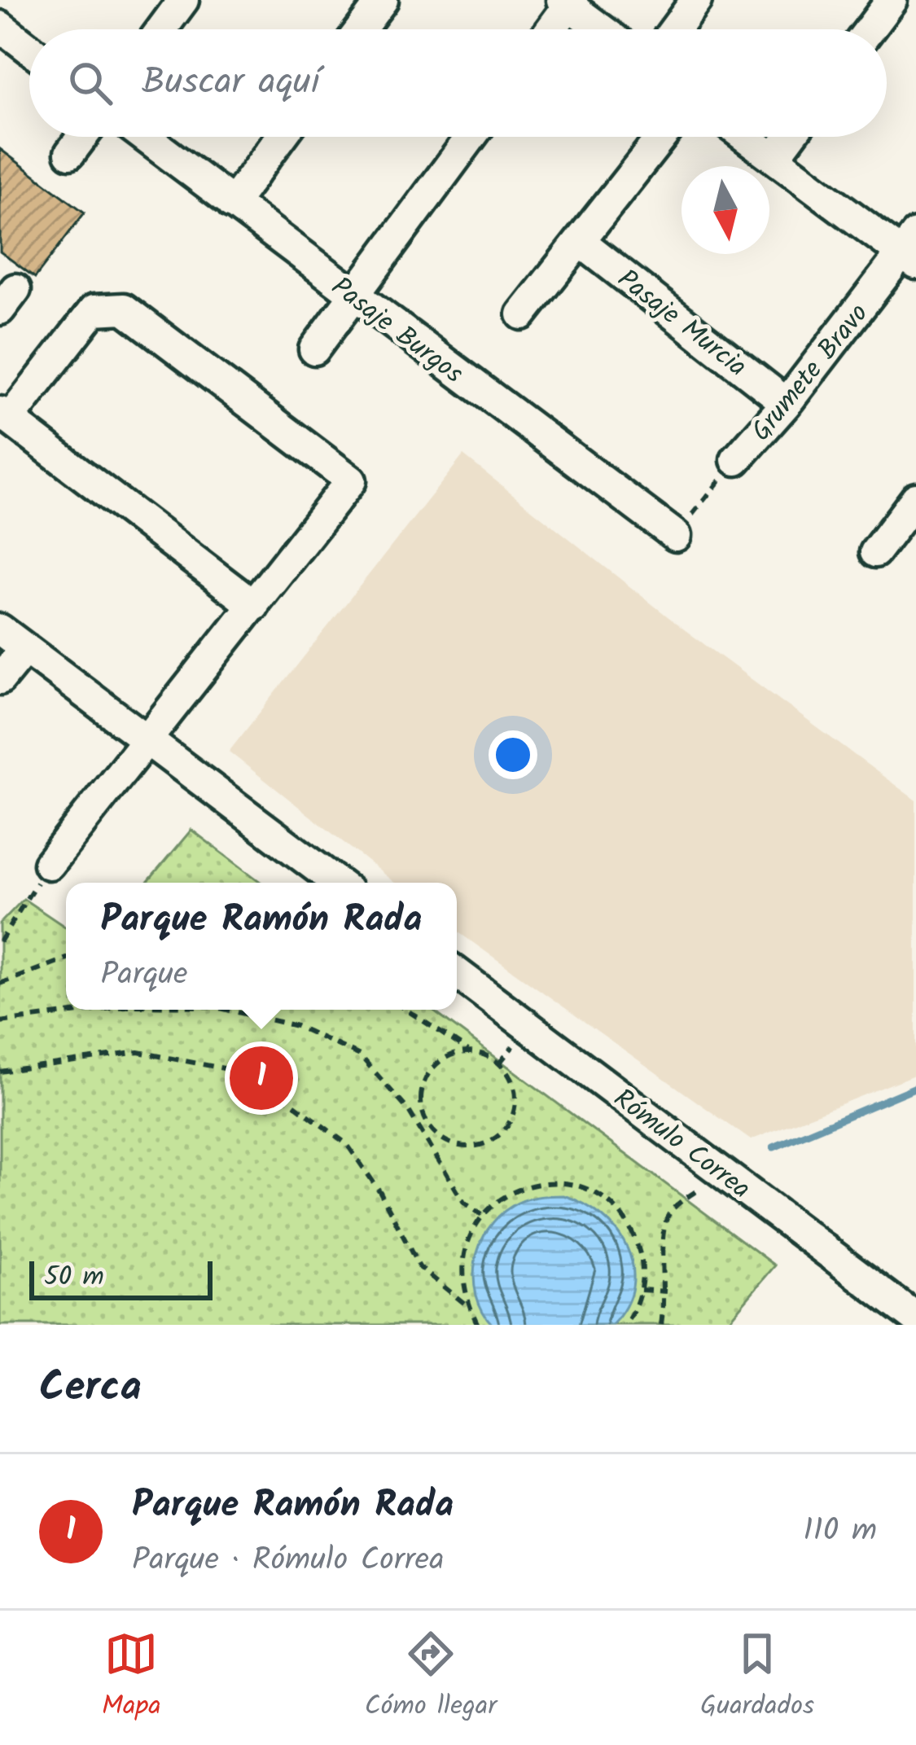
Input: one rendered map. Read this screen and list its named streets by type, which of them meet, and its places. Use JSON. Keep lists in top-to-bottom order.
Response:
{
  "streets": {
    "street": [
      "Pasaje Murcia",
      "Pasaje Burgos",
      "Grumete Bravo",
      "Rómulo Correa"
    ]
  },
  "crossings": [
    ["Pasaje Murcia", "Grumete Bravo"]
  ],
  "scale_bar": "50 m",
  "north": "bottom",
  "page": {
    "search": "Buscar aquí",
    "popup": ["Parque Ramón Rada", "Parque"],
    "pins": "1",
    "scale": "50 m",
    "heading": "Cerca",
    "list": [
      {
        "mark": "1",
        "name": "Parque Ramón Rada",
        "note": "Parque · Rómulo Correa",
        "value": "110 m"
      }
    ],
    "nav": ["Mapa", "Cómo llegar", "Guardados"]
  }
}
